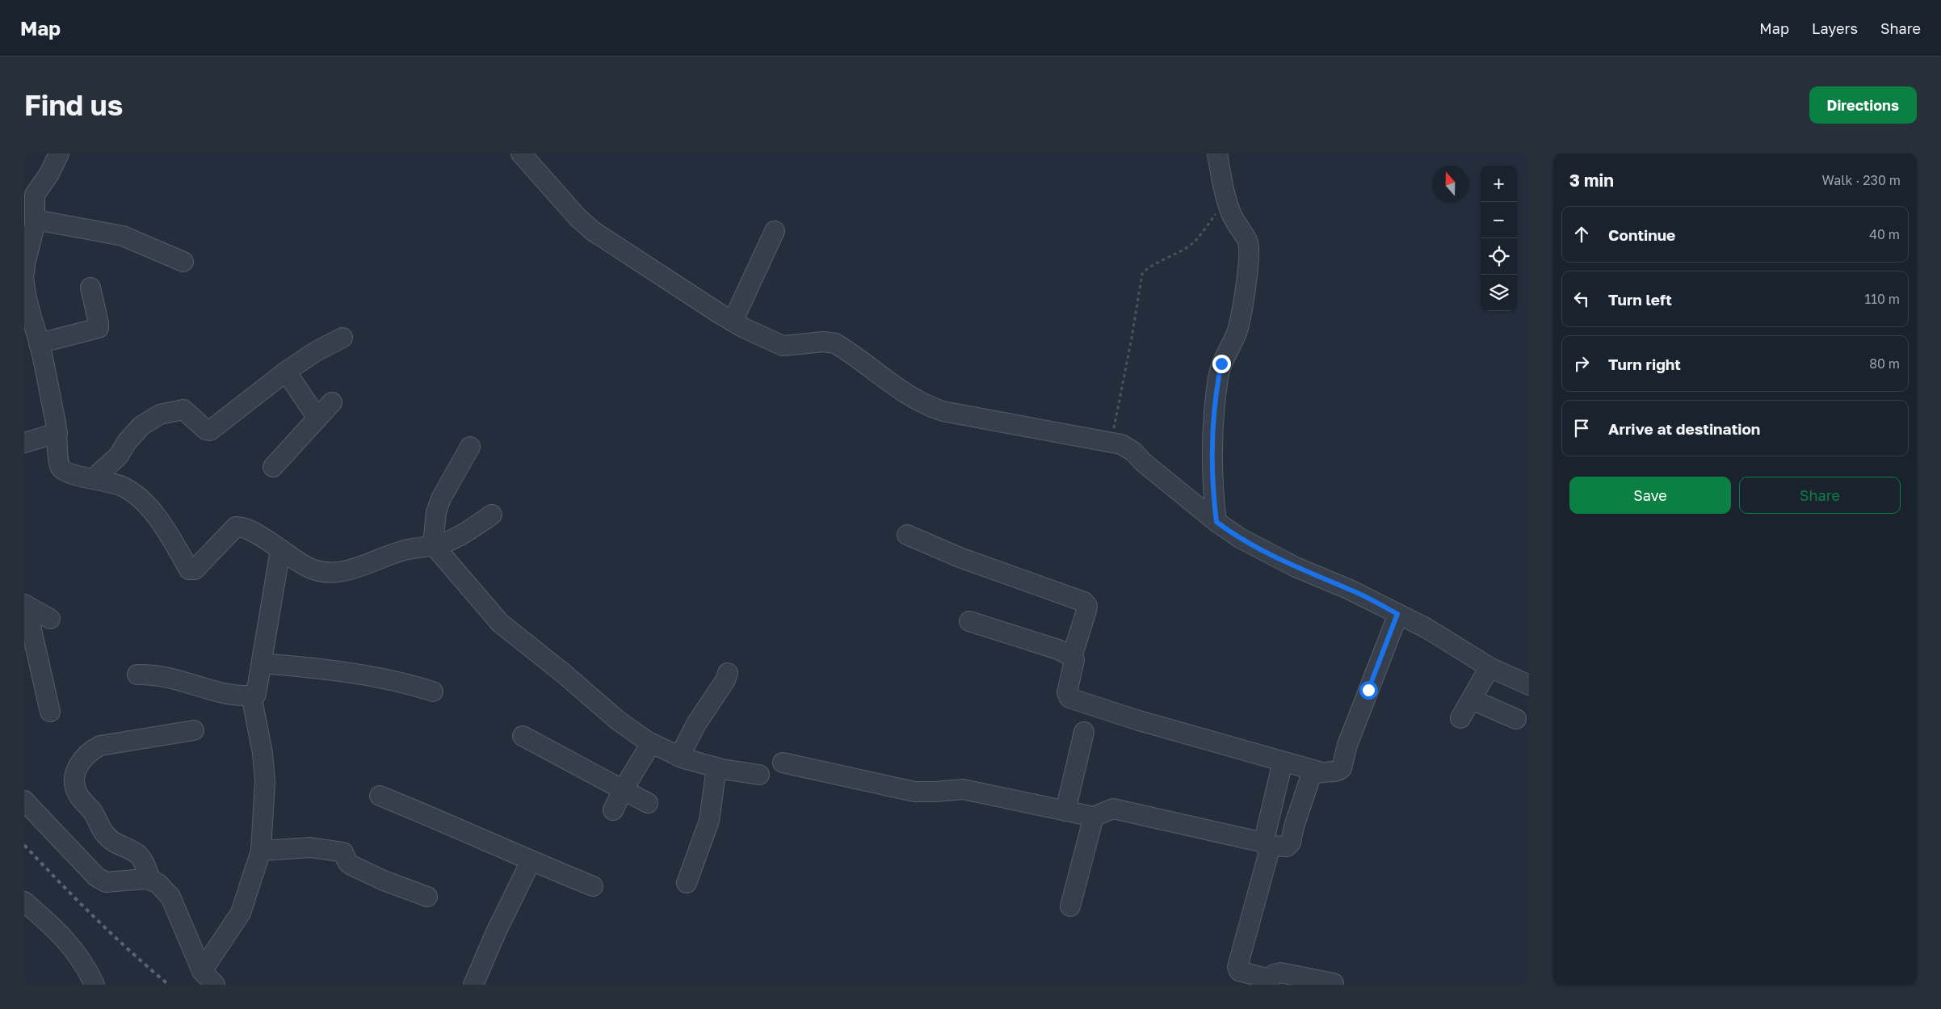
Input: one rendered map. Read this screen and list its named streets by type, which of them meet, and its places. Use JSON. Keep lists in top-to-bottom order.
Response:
{
  "north": "top",
  "page": {
    "header": "Map",
    "nav": ["Map", "Layers", "Share"],
    "buttons": [
      "Directions",
      ["Save", "Share"]
    ],
    "title": "Find us",
    "heading": ["3 min", "Walk · 230 m"],
    "map_buttons": ["+", "−"],
    "list": [
      ["Continue", "40 m"],
      ["Turn left", "110 m"],
      ["Turn right", "80 m"],
      "Arrive at destination"
    ]
  }
}
